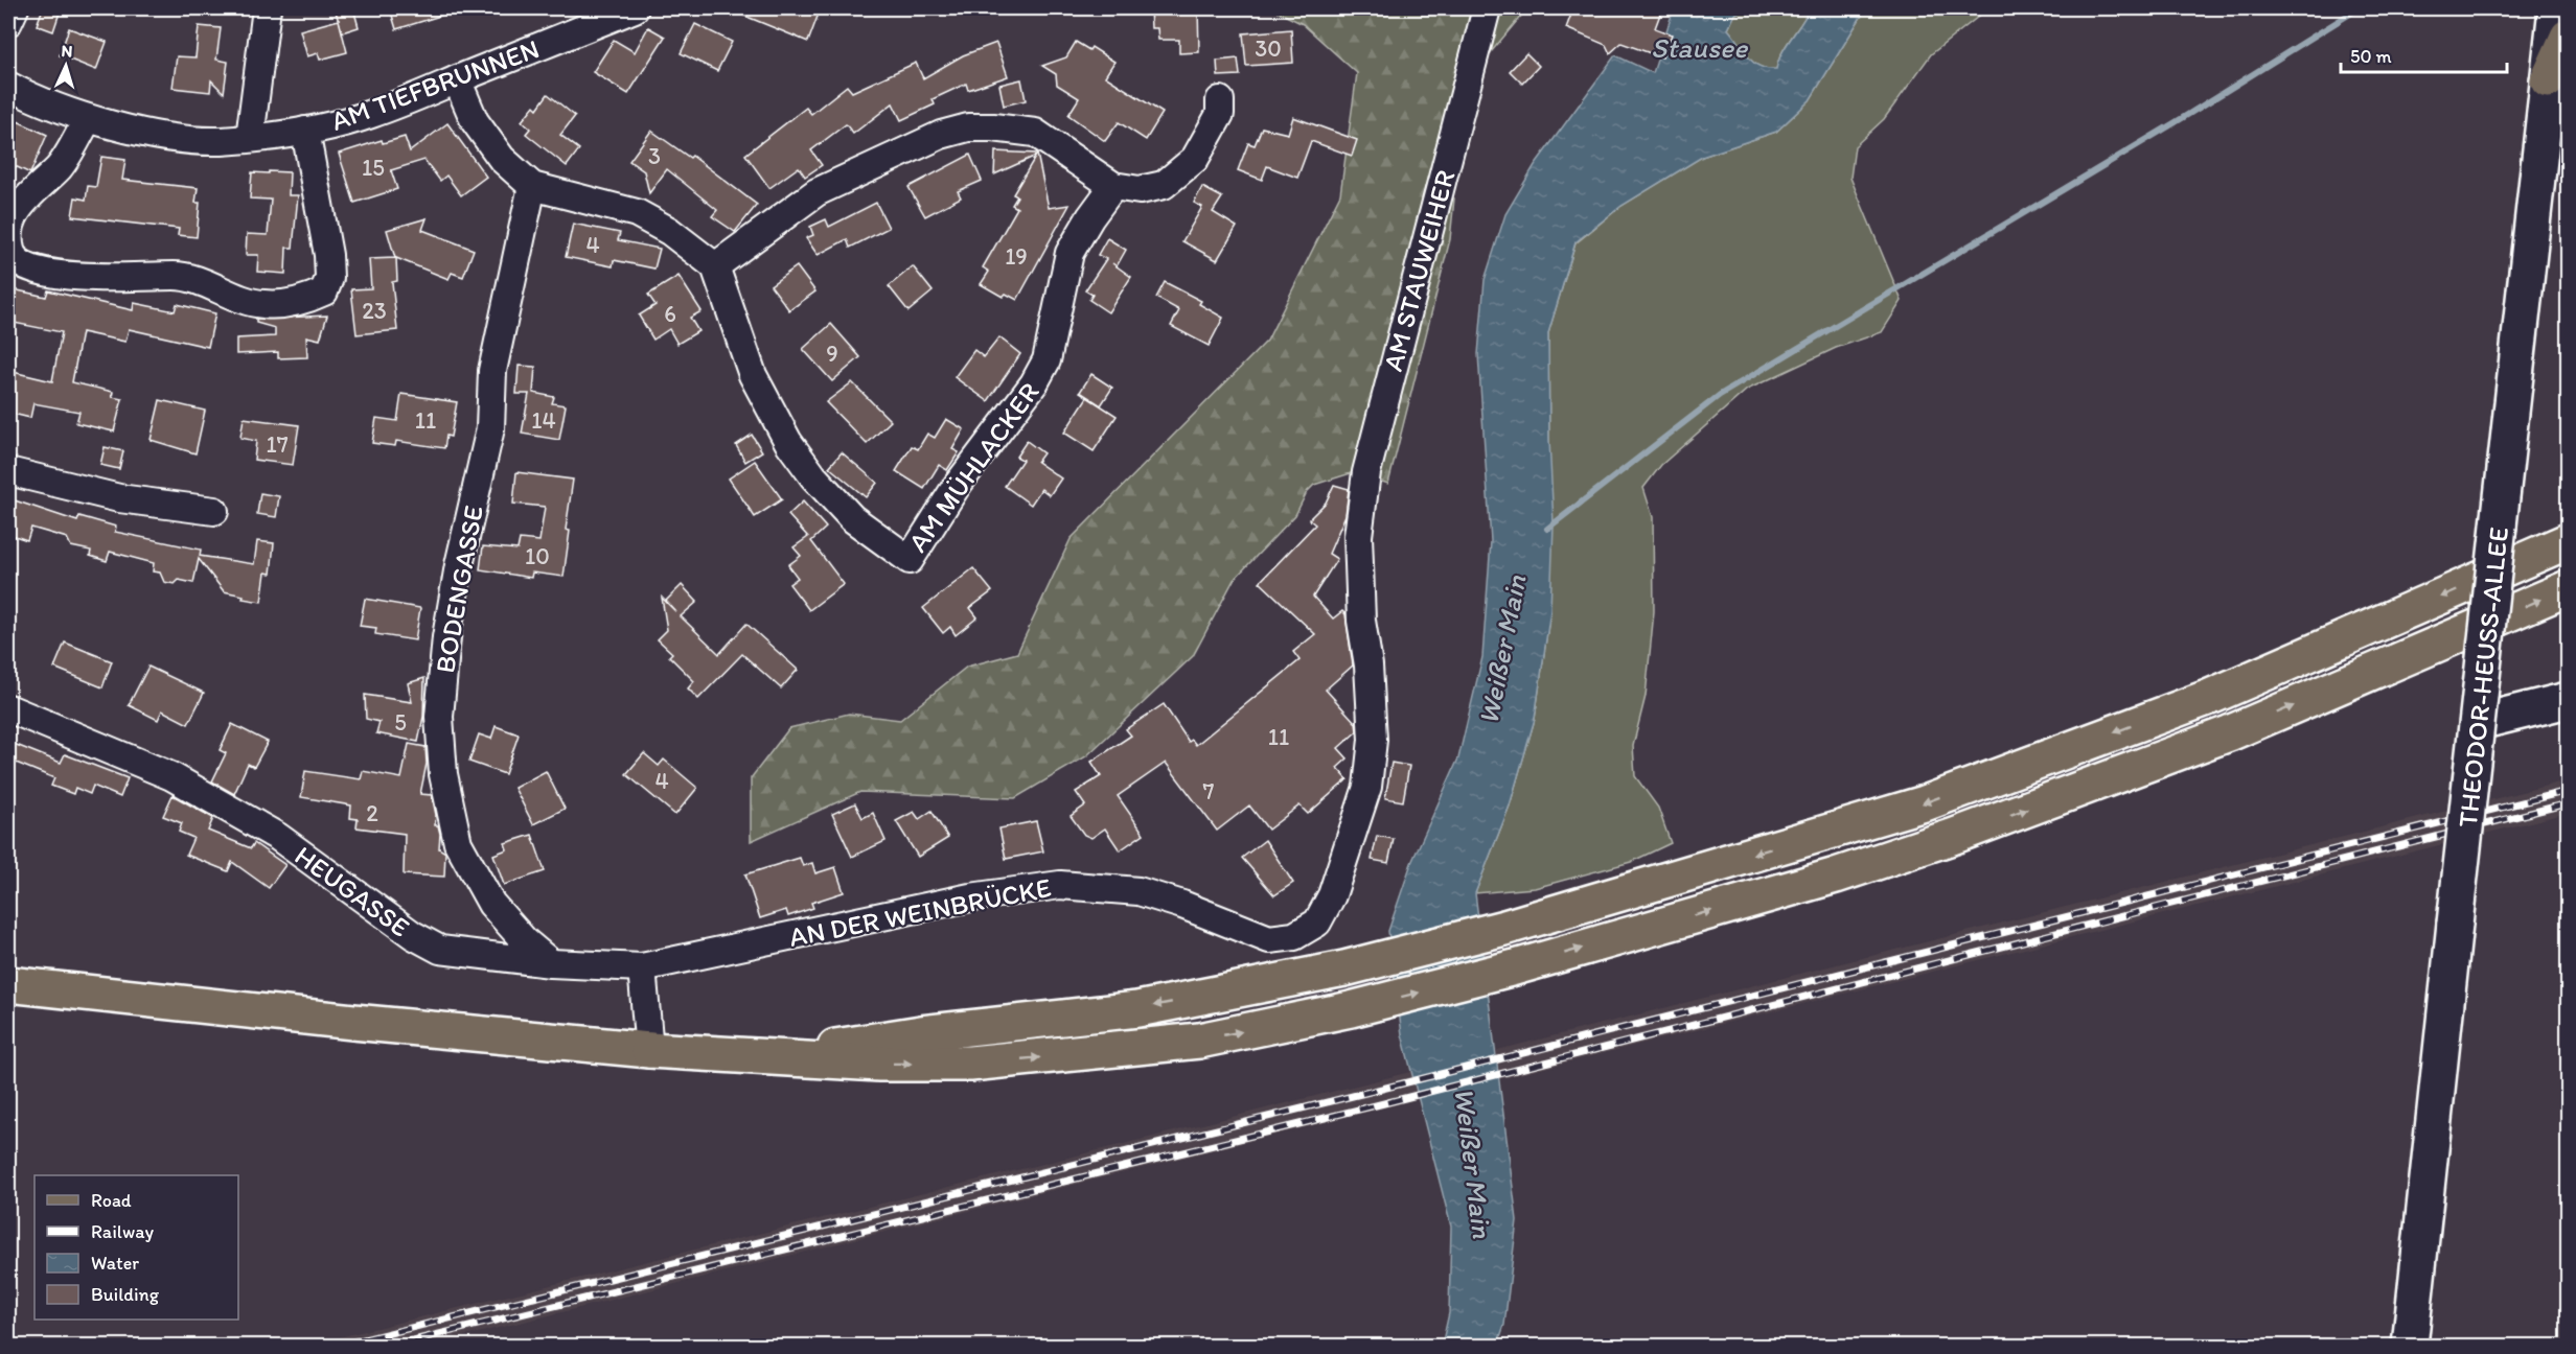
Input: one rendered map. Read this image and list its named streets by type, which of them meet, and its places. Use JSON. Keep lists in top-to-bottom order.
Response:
{
  "streets": {
    "main road": ["THEODOR-HEUSS-ALLEE"],
    "street": [
      "AM TIEFBRUNNEN",
      "AM STAUWEIHER",
      "AM MÜHLACKER",
      "BODENGASSE",
      "HEUGASSE",
      "AN DER WEINBRÜCKE"
    ]
  },
  "crossings": [
    ["AM STAUWEIHER", "AN DER WEINBRÜCKE"],
    ["BODENGASSE", "HEUGASSE"],
    ["HEUGASSE", "AN DER WEINBRÜCKE"]
  ],
  "water": ["Stausee", "Weißer Main"],
  "house_numbers": [
    "30",
    "3",
    "15",
    "4",
    "19",
    "23",
    "6",
    "9",
    "11",
    "14",
    "17",
    "10",
    "5",
    "11",
    "4",
    "7",
    "2"
  ],
  "legend": [
    "Road",
    "Railway",
    "Water",
    "Building"
  ],
  "scale_bar": "50 m",
  "north": "top"
}
